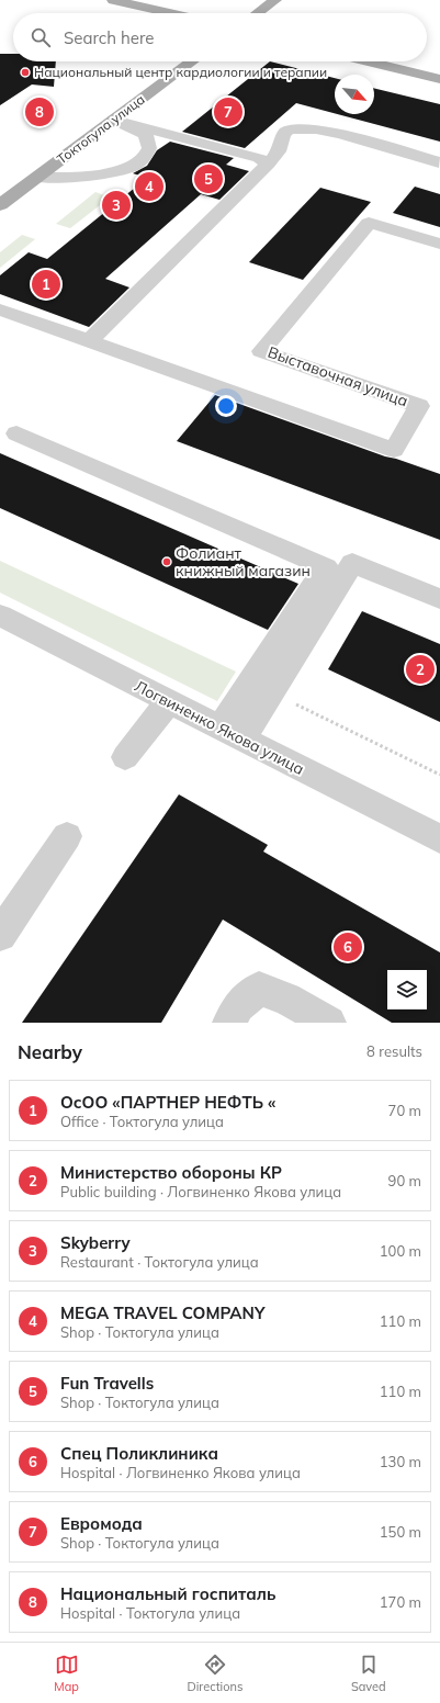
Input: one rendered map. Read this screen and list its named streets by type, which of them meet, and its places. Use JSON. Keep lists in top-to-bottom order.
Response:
{
  "streets": {
    "main road": ["Токтогула улица"],
    "street": ["Выставочная улица", "Логвиненко Якова улица"]
  },
  "places": ["Национальный центр кардиологии и терапии", "Фолиант книжный магазин"],
  "north": "bottom right",
  "page": {
    "search": "Search here",
    "pins": [
      "7",
      "8",
      "5",
      "4",
      "3",
      "1",
      "2",
      "6"
    ],
    "heading": ["Nearby", "8 results"],
    "list": [
      {
        "mark": "1",
        "name": "ОсОО «ПАРТНЕР НЕФТЬ «",
        "note": "Office · Токтогула улица",
        "value": "70 m"
      },
      {
        "mark": "2",
        "name": "Министерство обороны КР",
        "note": "Public building · Логвиненко Якова улица",
        "value": "90 m"
      },
      {
        "mark": "3",
        "name": "Skyberry",
        "note": "Restaurant · Токтогула улица",
        "value": "100 m"
      },
      {
        "mark": "4",
        "name": "MEGA TRAVEL COMPANY",
        "note": "Shop · Токтогула улица",
        "value": "110 m"
      },
      {
        "mark": "5",
        "name": "Fun Travells",
        "note": "Shop · Токтогула улица",
        "value": "110 m"
      },
      {
        "mark": "6",
        "name": "Спец Поликлиника",
        "note": "Hospital · Логвиненко Якова улица",
        "value": "130 m"
      },
      {
        "mark": "7",
        "name": "Евромода",
        "note": "Shop · Токтогула улица",
        "value": "150 m"
      },
      {
        "mark": "8",
        "name": "Национальный госпиталь",
        "note": "Hospital · Токтогула улица",
        "value": "170 m"
      }
    ],
    "nav": ["Map", "Directions", "Saved"]
  }
}
